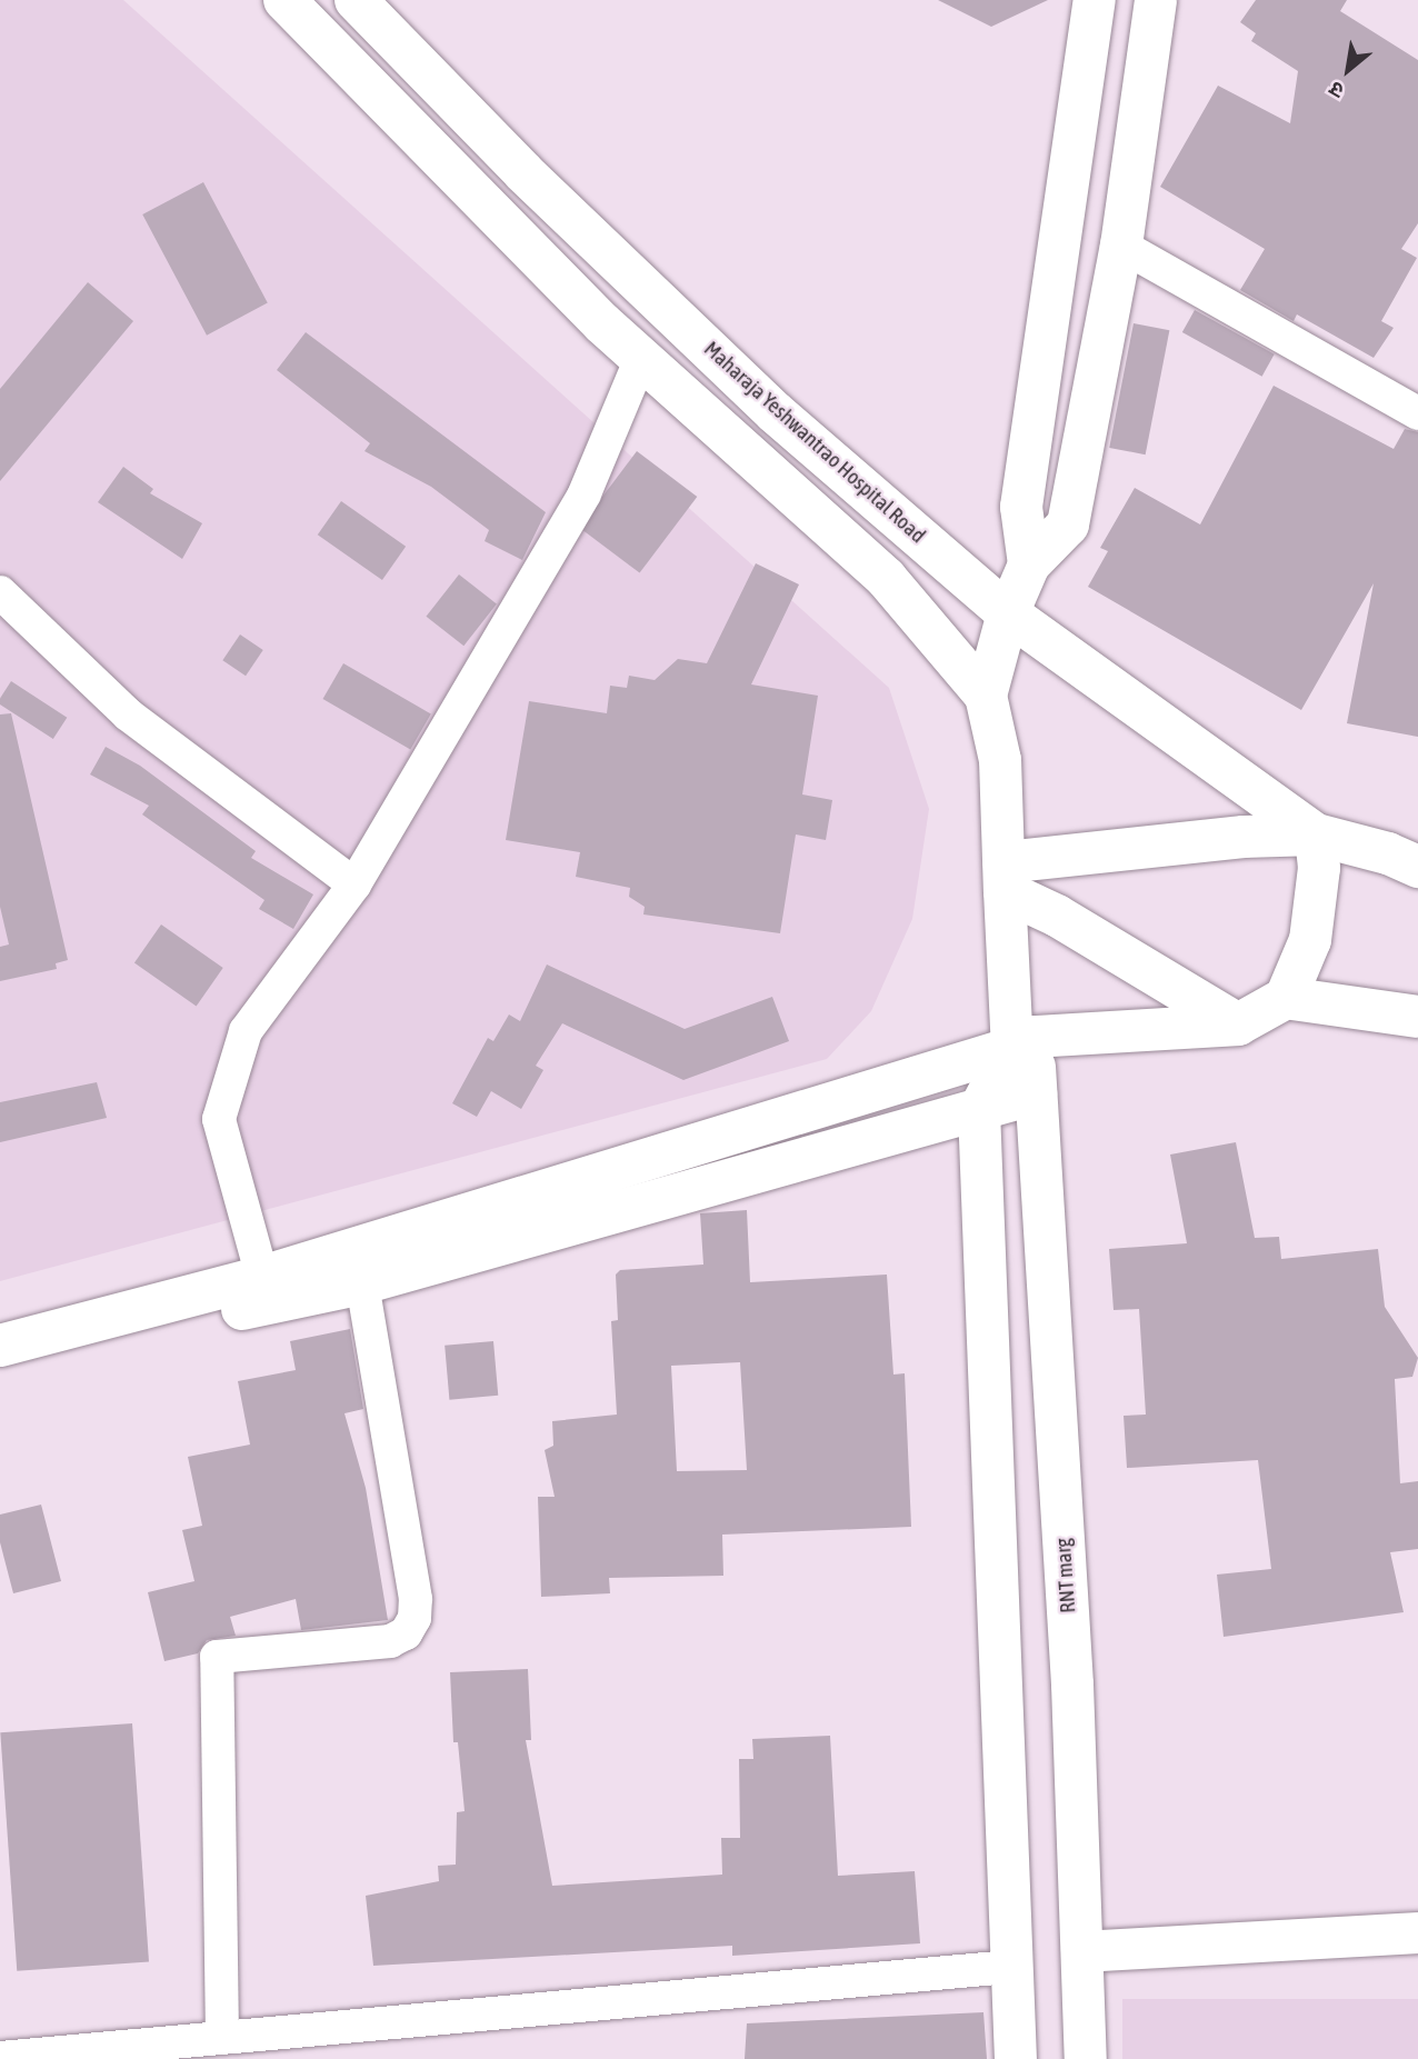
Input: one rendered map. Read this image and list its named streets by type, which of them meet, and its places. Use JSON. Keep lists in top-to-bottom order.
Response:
{
  "streets": {
    "main road": ["Maharaja Yeshwantrao Hospital Road", "RNT marg"]
  },
  "north": "bottom left"
}
